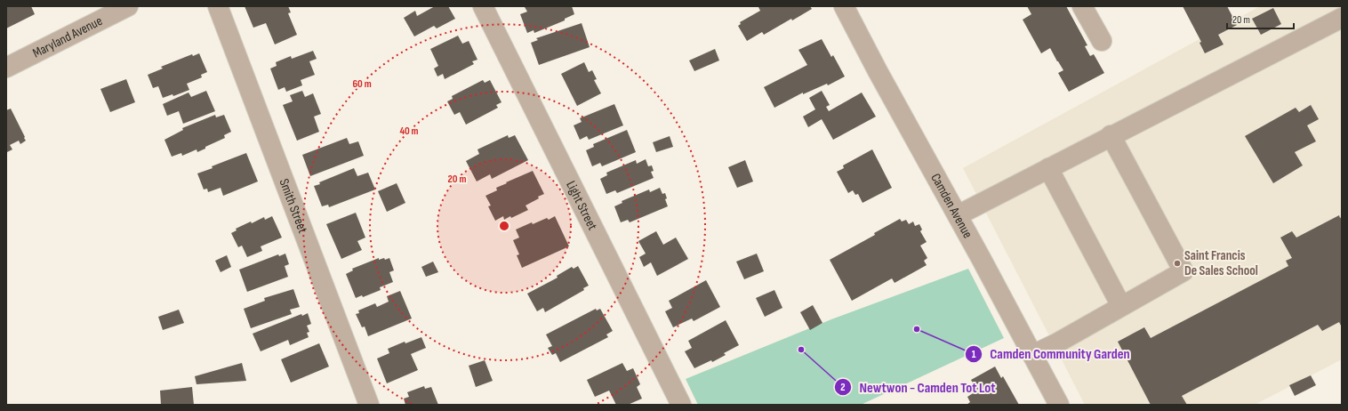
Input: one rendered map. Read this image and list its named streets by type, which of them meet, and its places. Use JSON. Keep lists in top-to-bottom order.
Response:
{
  "streets": {
    "street": [
      "Maryland Avenue",
      "Smith Street",
      "Light Street",
      "Camden Avenue"
    ]
  },
  "places": ["Saint Francis De Sales School", "Camden Community Garden", "Newtwon - Camden Tot Lot"],
  "scale_bar": "20 m",
  "rings": ["60 m", "40 m", "20 m"]
}
